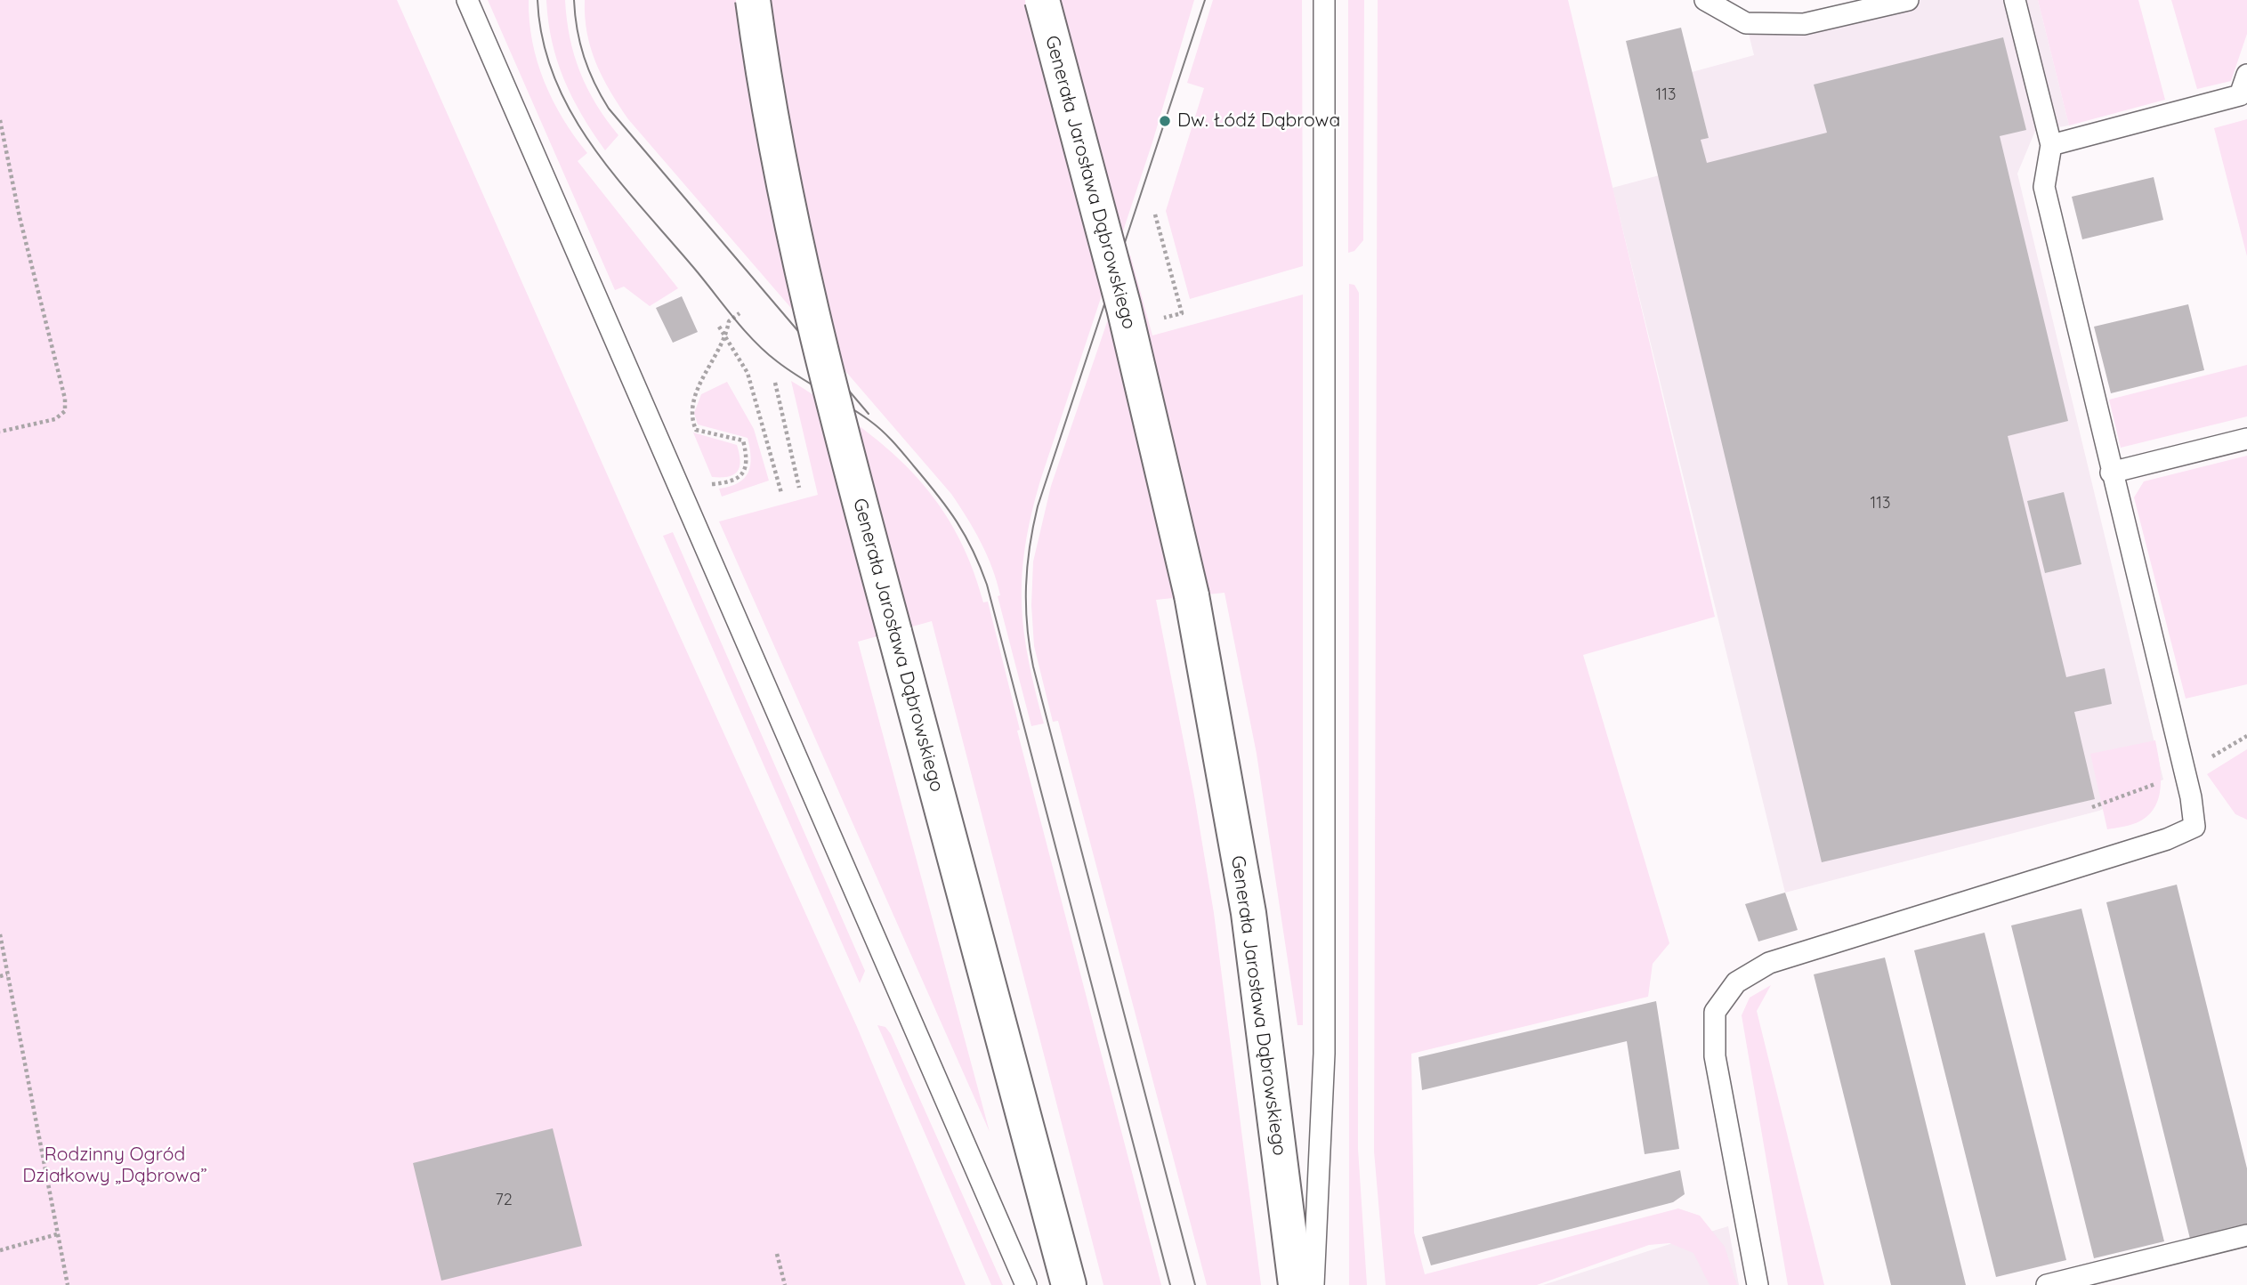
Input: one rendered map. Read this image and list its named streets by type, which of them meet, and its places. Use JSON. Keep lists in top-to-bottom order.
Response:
{
  "streets": {
    "main road": ["Generała Jarosława Dąbrowskiego"]
  },
  "parks": ["Rodzinny Ogród Działkowy „Dąbrowa”"],
  "places": ["Dw. Łódź Dąbrowa"],
  "house_numbers": ["113", "113", "72"]
}
